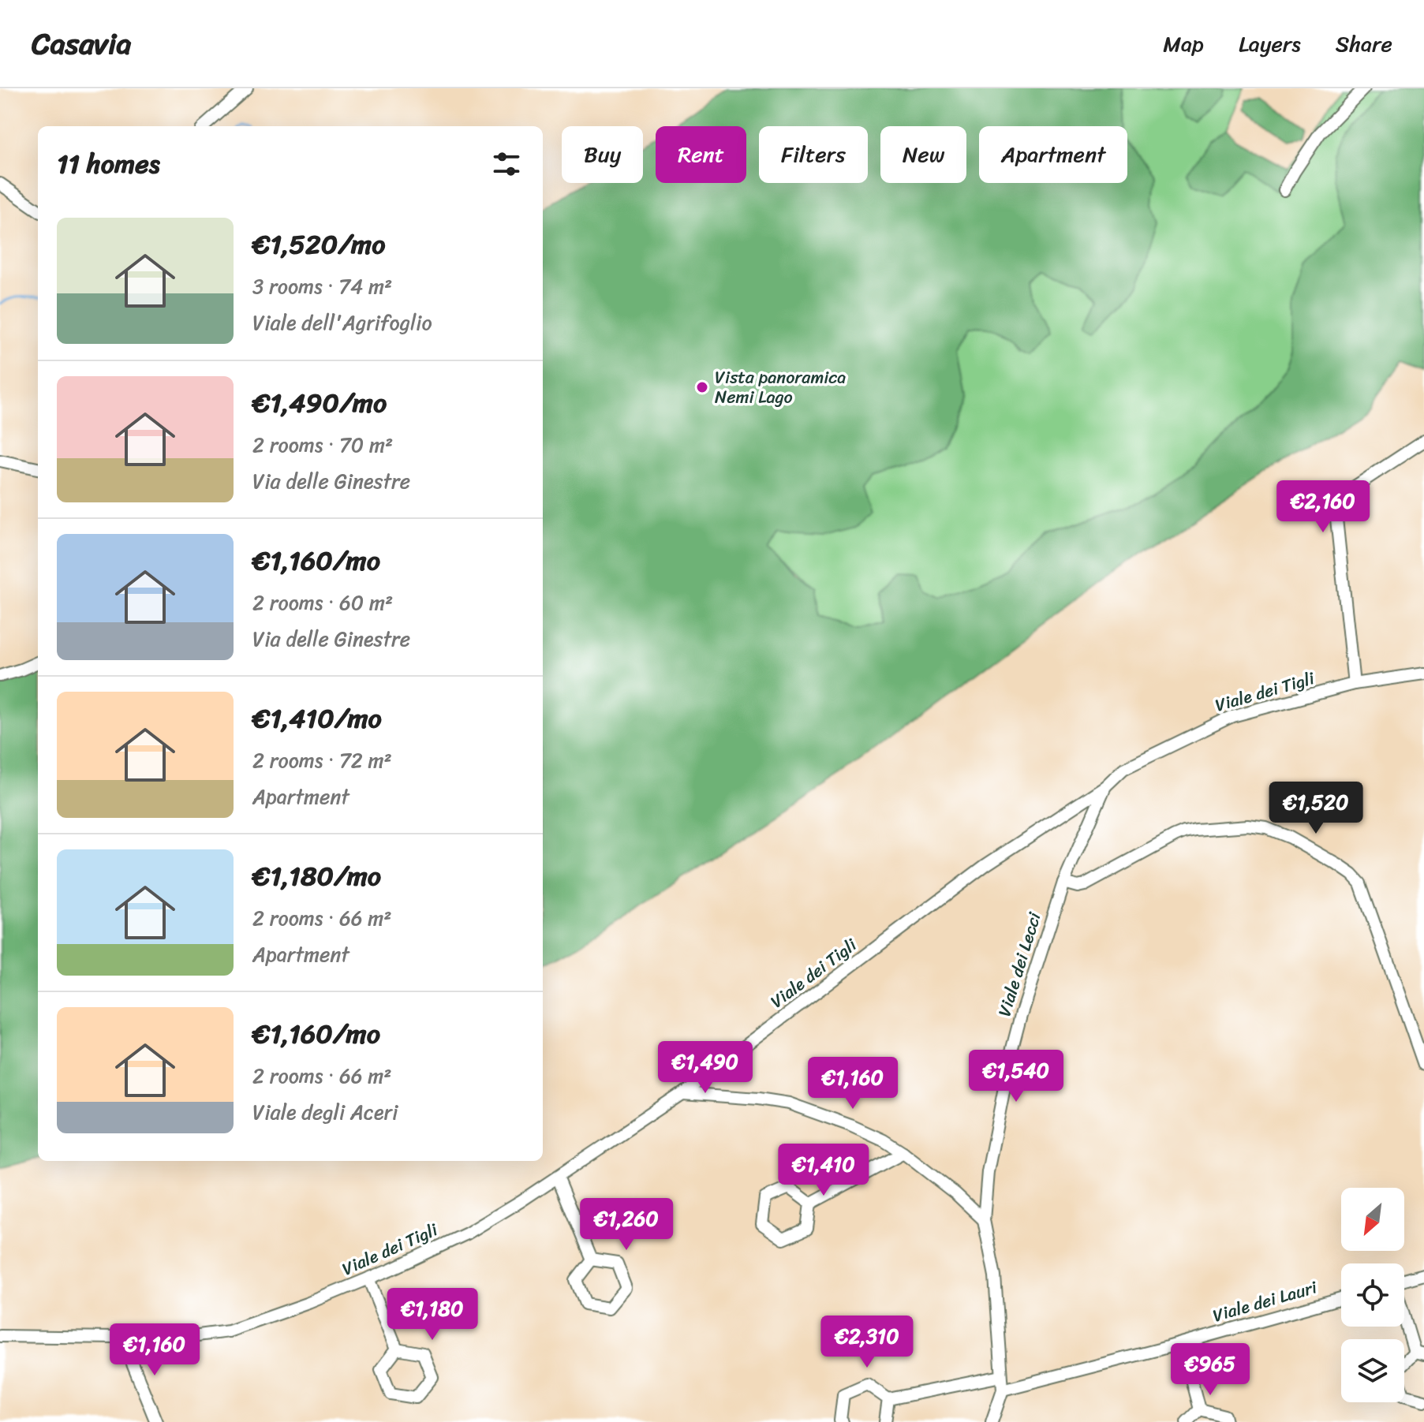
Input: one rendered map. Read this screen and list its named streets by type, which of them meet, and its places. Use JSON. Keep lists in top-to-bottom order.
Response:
{
  "streets": {
    "street": ["Viale dei Tigli", "Viale dei Lecci", "Viale dei Lauri"]
  },
  "crossings": [
    ["Viale dei Tigli", "Viale dei Lecci"],
    ["Viale dei Lecci", "Viale dei Lauri"]
  ],
  "places": ["Vista panoramica Nemi Lago"],
  "north": "bottom left",
  "page": {
    "header": "Casavia",
    "nav": ["Map", "Layers", "Share"],
    "chip": [
      "Buy",
      "Rent",
      "Filters",
      "New",
      "Apartment"
    ],
    "heading": "11 homes",
    "list": [
      {
        "name": "€1,520/mo",
        "note": "3 rooms · 74 m² · Viale dell'Agrifoglio"
      },
      {
        "name": "€1,490/mo",
        "note": "2 rooms · 70 m² · Via delle Ginestre"
      },
      {
        "name": "€1,160/mo",
        "note": "2 rooms · 60 m² · Via delle Ginestre"
      },
      {
        "name": "€1,410/mo",
        "note": "2 rooms · 72 m² · Apartment"
      },
      {
        "name": "€1,180/mo",
        "note": "2 rooms · 66 m² · Apartment"
      },
      {
        "name": "€1,160/mo",
        "note": "2 rooms · 66 m² · Viale degli Aceri"
      }
    ],
    "price": [
      "€2,160",
      "€1,520",
      "€1,490",
      "€1,540",
      "€1,160",
      "€1,410",
      "€1,260",
      "€1,180",
      "€2,310",
      "€1,160",
      "€965"
    ]
  }
}
